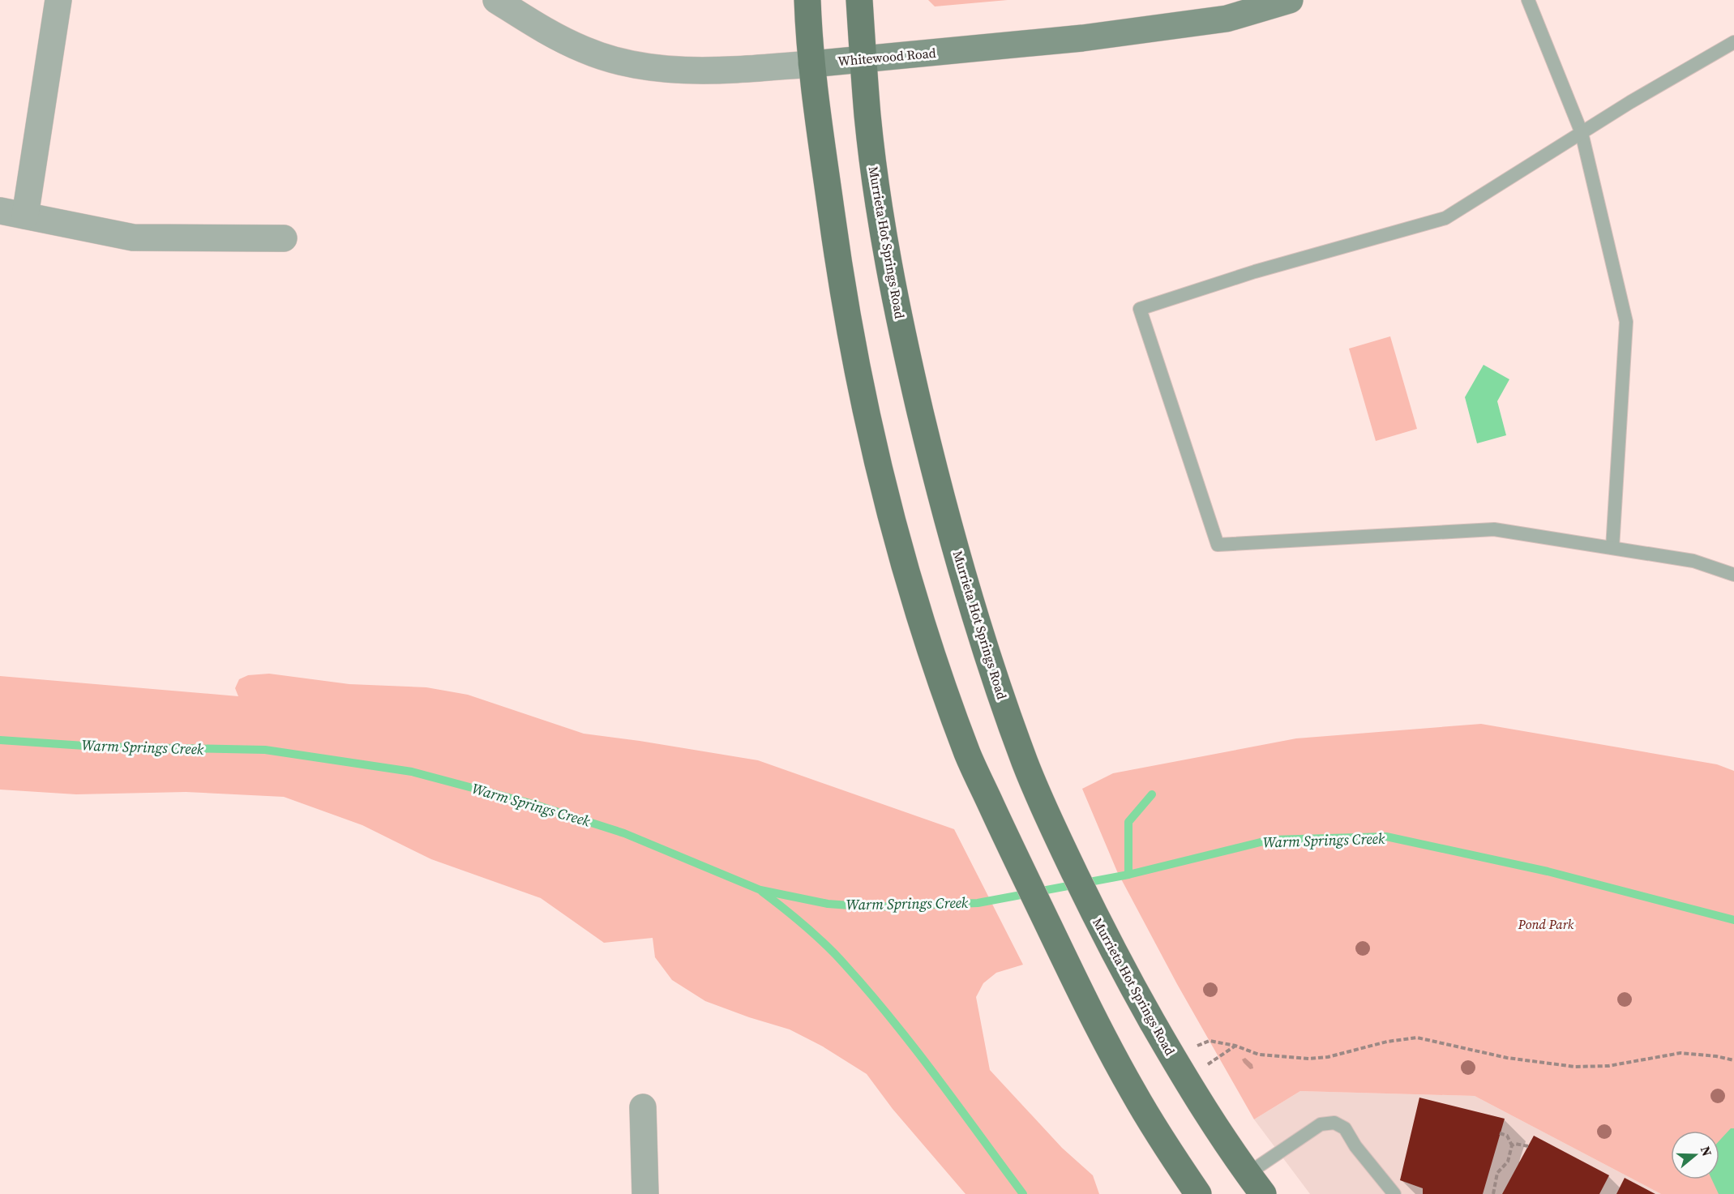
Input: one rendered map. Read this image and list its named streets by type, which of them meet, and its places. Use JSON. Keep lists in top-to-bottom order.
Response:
{
  "streets": {
    "main road": ["Whitewood Road", "Murrieta Hot Springs Road"]
  },
  "crossings": [
    ["Whitewood Road", "Murrieta Hot Springs Road"]
  ],
  "water": ["Warm Springs Creek"],
  "parks": ["Pond Park"],
  "north": "right"
}
